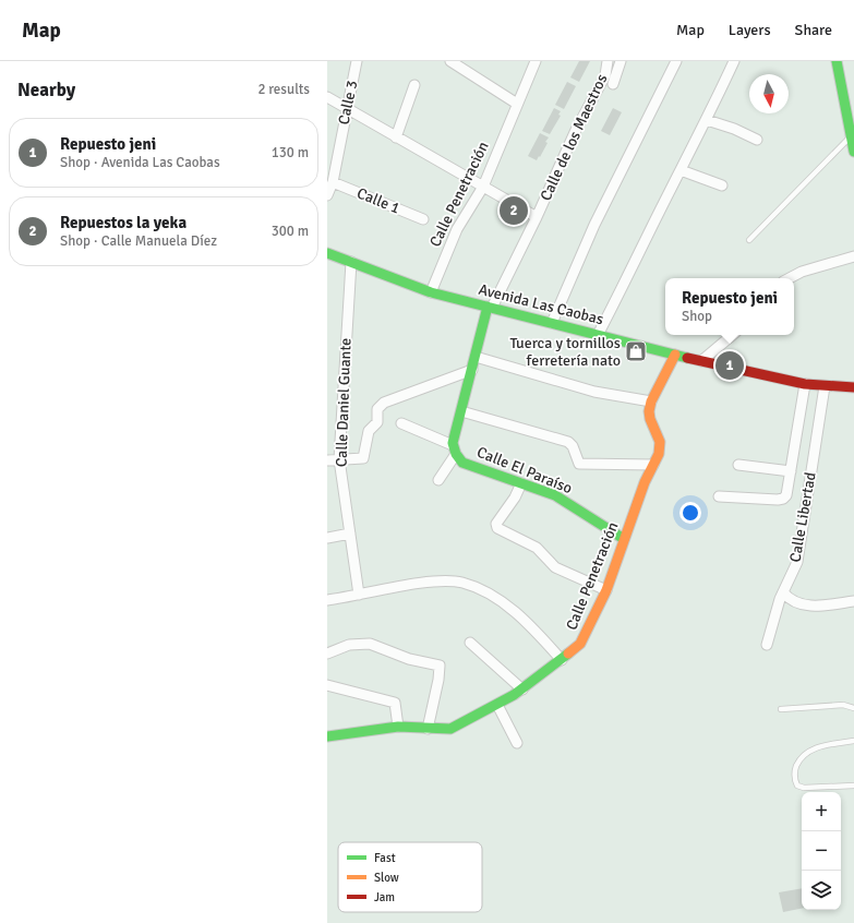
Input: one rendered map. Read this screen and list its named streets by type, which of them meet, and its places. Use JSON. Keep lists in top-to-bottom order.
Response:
{
  "streets": {
    "street": [
      "Calle 3",
      "Calle de los Maestros",
      "Calle Penetración",
      "Calle 1",
      "Avenida Las Caobas",
      "Calle Daniel Guante",
      "Calle El Paraíso",
      "Calle Libertad"
    ]
  },
  "crossings": [
    ["Calle 3", "Calle 1"],
    ["Calle de los Maestros", "Avenida Las Caobas"],
    ["Calle Penetración", "Avenida Las Caobas"],
    ["Calle Penetración", "Calle El Paraíso"],
    ["Avenida Las Caobas", "Calle Daniel Guante"],
    ["Avenida Las Caobas", "Calle Libertad"]
  ],
  "places": {
    "shop": ["Tuerca y tornillos ferretería nato"]
  },
  "legend": ["Fast", "Slow", "Jam"],
  "north": "bottom",
  "page": {
    "header": "Map",
    "nav": ["Map", "Layers", "Share"],
    "heading": ["Nearby", "2 results"],
    "list": [
      {
        "mark": "1",
        "name": "Repuesto jeni",
        "note": "Shop · Avenida Las Caobas",
        "value": "130 m"
      },
      {
        "mark": "2",
        "name": "Repuestos la yeka",
        "note": "Shop · Calle Manuela Díez",
        "value": "300 m"
      }
    ],
    "pins": ["2", "1"],
    "popup": ["Repuesto jeni", "Shop"],
    "map_buttons": ["+", "−"]
  }
}
